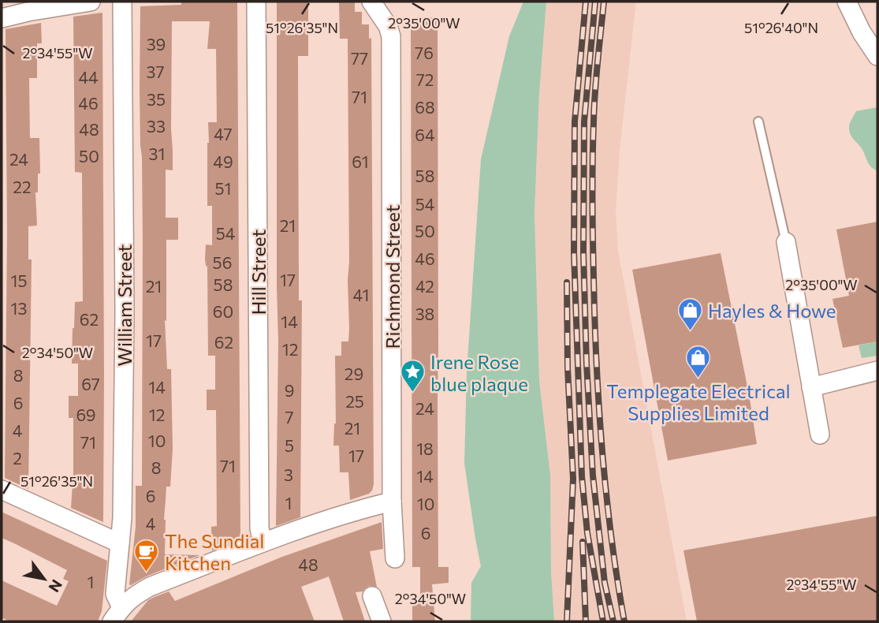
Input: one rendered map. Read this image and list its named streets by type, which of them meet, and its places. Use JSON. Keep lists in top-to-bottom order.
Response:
{
  "streets": {
    "street": ["Hill Street", "Richmond Street", "William Street"]
  },
  "places": {
    "shop": ["Hayles & Howe", "Templegate Electrical Supplies Limited"],
    "place": ["Irene Rose blue plaque"],
    "cafe": ["The Sundial Kitchen"]
  },
  "house_numbers": [
    "39",
    "76",
    "77",
    "37",
    "44",
    "72",
    "71",
    "35",
    "46",
    "68",
    "33",
    "48",
    "47",
    "64",
    "31",
    "50",
    "24",
    "49",
    "61",
    "58",
    "22",
    "51",
    "54",
    "21",
    "50",
    "54",
    "46",
    "56",
    "17",
    "15",
    "58",
    "21",
    "42",
    "41",
    "13",
    "60",
    "38",
    "62",
    "14",
    "17",
    "62",
    "12",
    "29",
    "8",
    "67",
    "14",
    "9",
    "25",
    "6",
    "24",
    "69",
    "12",
    "7",
    "21",
    "4",
    "10",
    "71",
    "5",
    "18",
    "17",
    "2",
    "71",
    "8",
    "3",
    "14",
    "6",
    "1",
    "10",
    "4",
    "6",
    "48",
    "1"
  ],
  "north": "bottom right",
  "coordinates": [
    "2°35'00\"W",
    "51°26'35\"N",
    "51°26'40\"N",
    "2°34'55\"W",
    "2°34'50\"W"
  ]
}
